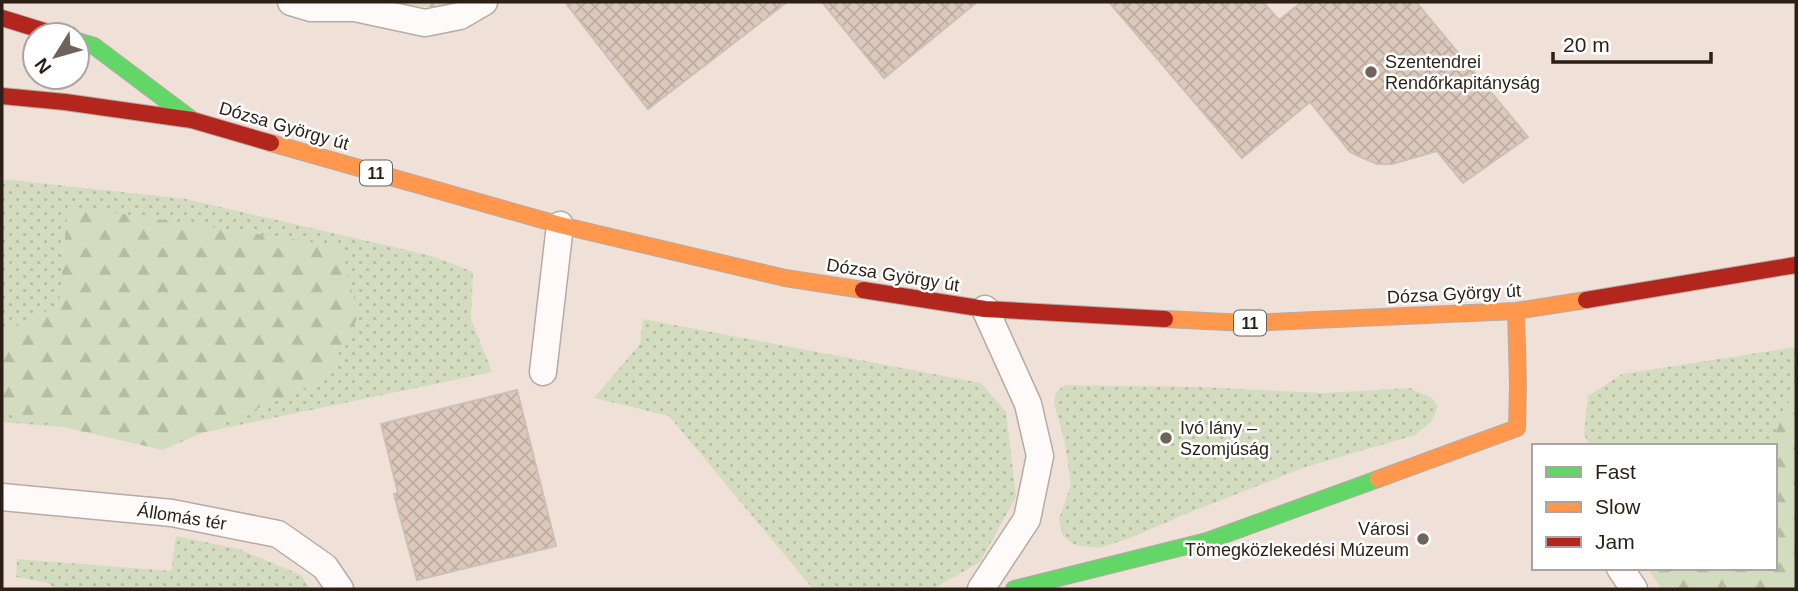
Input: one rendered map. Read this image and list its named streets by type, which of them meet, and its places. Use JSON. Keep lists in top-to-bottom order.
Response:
{
  "streets": {
    "main road": ["Dózsa György út", "11"],
    "lane": ["Állomás tér"]
  },
  "places": ["Szentendrei Rendőrkapitányság", "Ivó lány – Szomjúság", "Városi Tömegközlekedési Múzeum"],
  "legend": ["Fast", "Slow", "Jam"],
  "scale_bar": "20 m",
  "north": "bottom left"
}
